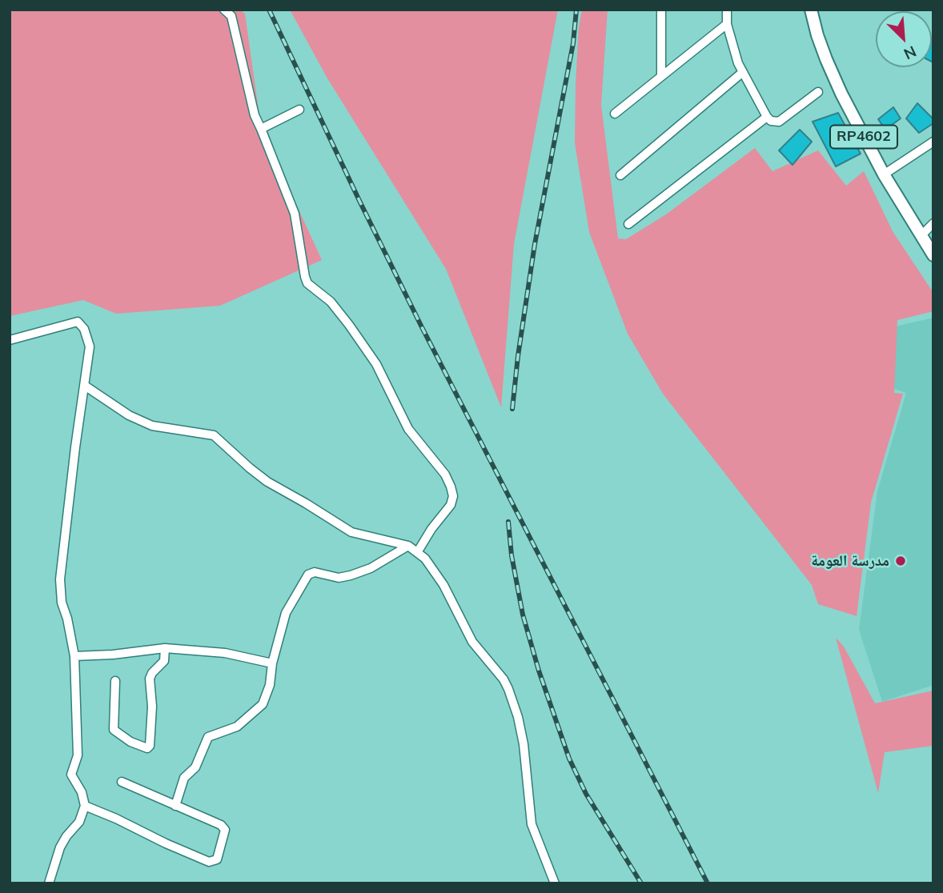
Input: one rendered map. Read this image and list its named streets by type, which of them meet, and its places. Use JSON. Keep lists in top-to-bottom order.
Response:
{
  "streets": {
    "main road": ["RP4602"]
  },
  "places": ["مدرسة العومة"],
  "north": "bottom right"
}
